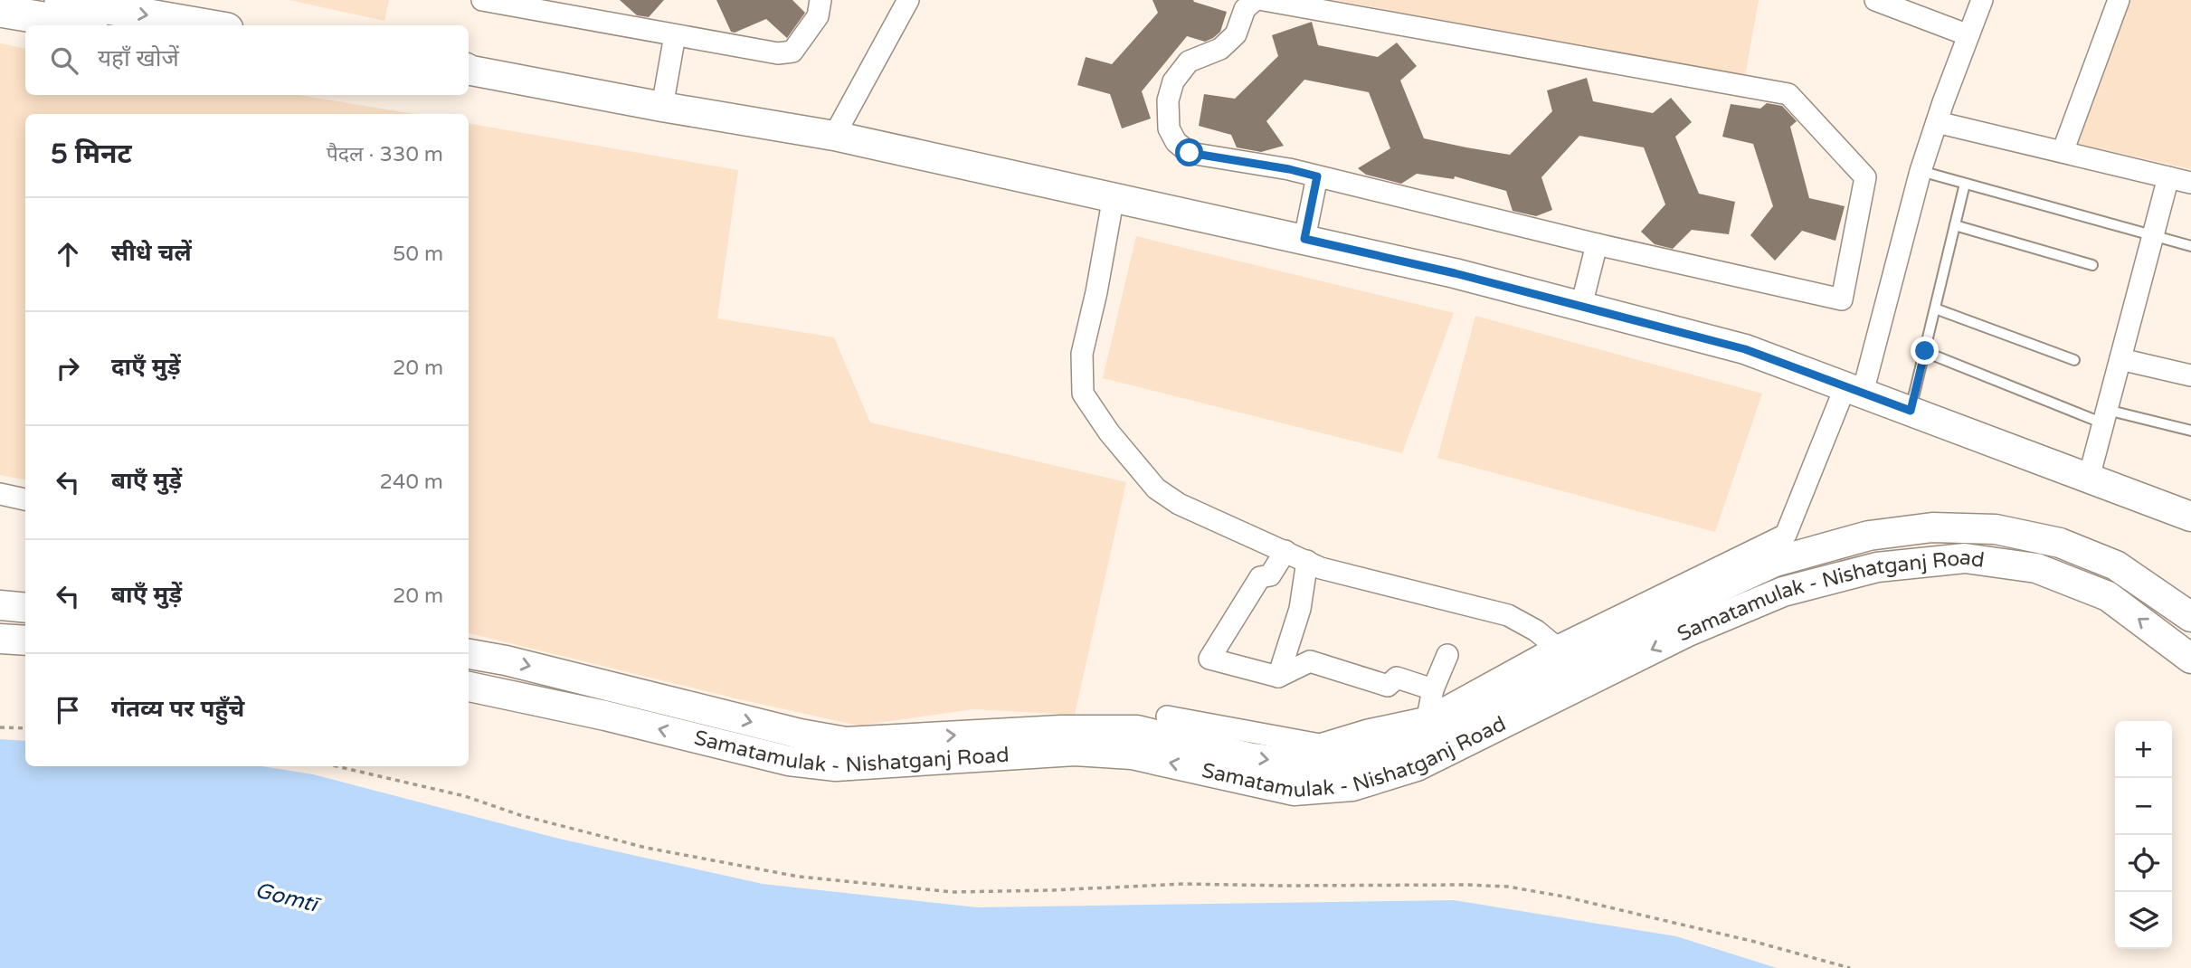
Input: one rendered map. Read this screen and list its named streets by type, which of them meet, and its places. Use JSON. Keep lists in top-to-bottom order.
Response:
{
  "streets": {
    "street": ["Samatamulak - Nishatganj Road"]
  },
  "water": ["Gomtī"],
  "page": {
    "search": "यहाँ खोजें",
    "heading": ["5 मिनट", "पैदल · 330 m"],
    "list": [
      ["सीधे चलें", "50 m"],
      ["दाएँ मुड़ें", "20 m"],
      ["बाएँ मुड़ें", "240 m"],
      ["बाएँ मुड़ें", "20 m"],
      "गंतव्य पर पहुँचे"
    ],
    "map_buttons": ["+", "−"]
  }
}
